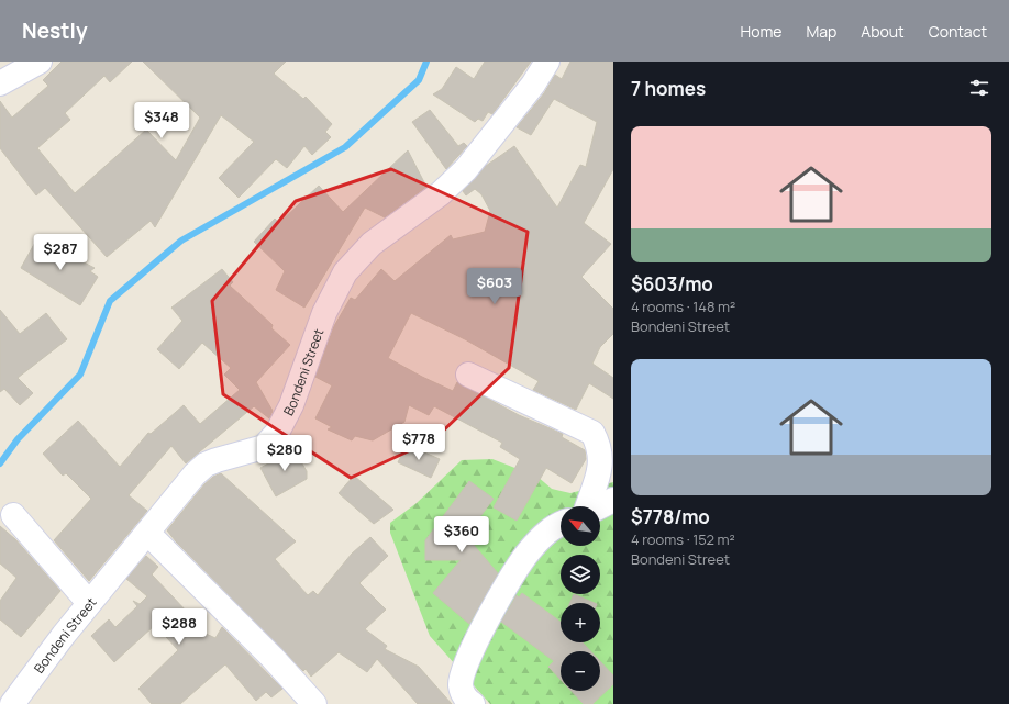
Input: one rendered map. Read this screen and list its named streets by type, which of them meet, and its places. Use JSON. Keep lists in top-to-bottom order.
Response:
{
  "streets": {
    "street": ["Bondeni Street"]
  },
  "north": "top left",
  "page": {
    "header": "Nestly",
    "nav": [
      "Home",
      "Map",
      "About",
      "Contact"
    ],
    "heading": "7 homes",
    "price": [
      "$348",
      "$287",
      "$603",
      "$778",
      "$280",
      "$360",
      "$288"
    ],
    "list": [
      {
        "name": "$603/mo",
        "note": "4 rooms · 148 m² · Bondeni Street"
      },
      {
        "name": "$778/mo",
        "note": "4 rooms · 152 m² · Bondeni Street"
      }
    ],
    "map_buttons": ["+", "−"]
  }
}
